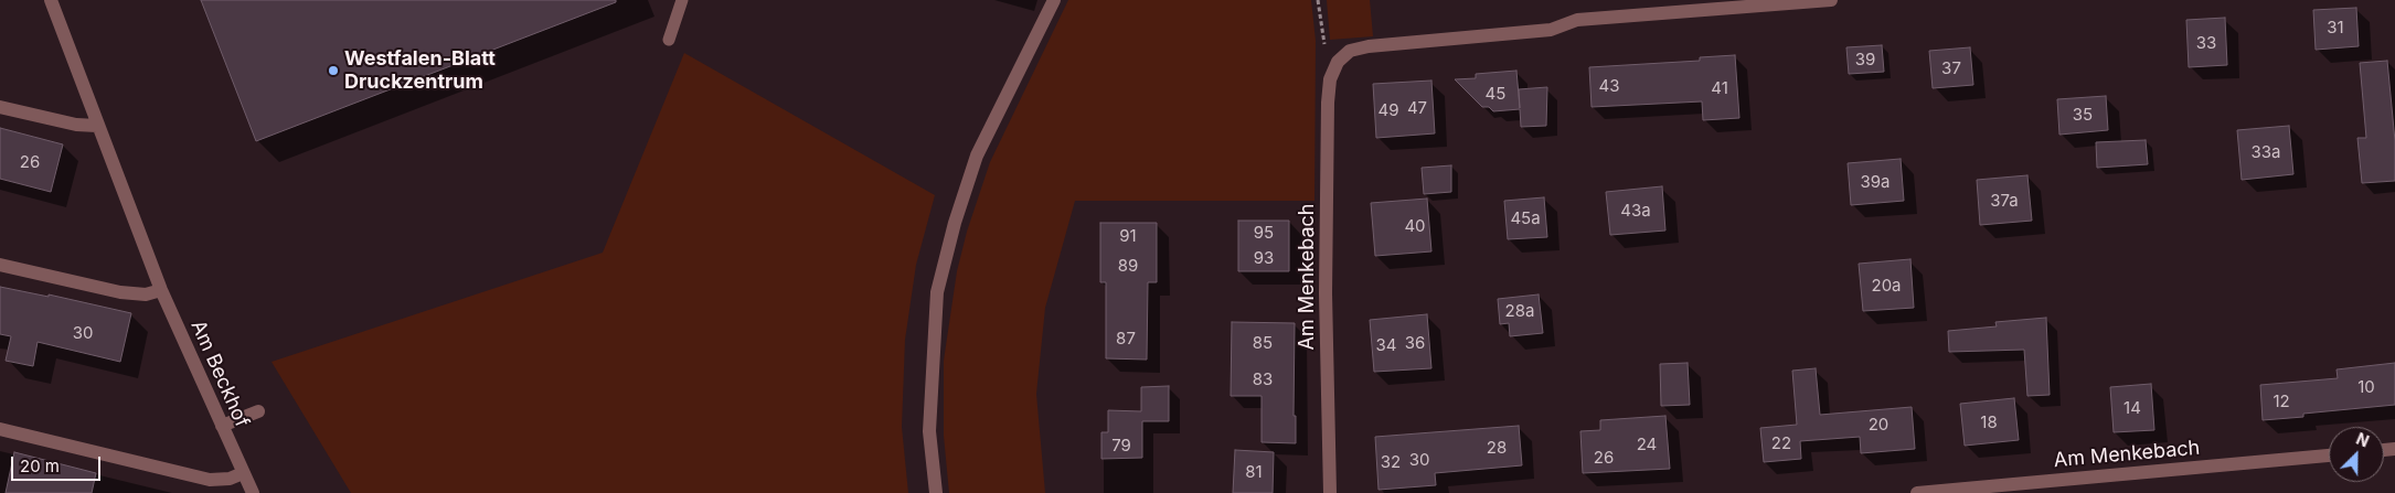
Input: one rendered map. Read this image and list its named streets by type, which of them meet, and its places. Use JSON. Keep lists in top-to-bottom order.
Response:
{
  "streets": {
    "street": ["Am Menkebach", "Am Beckhof"]
  },
  "places": ["Westfalen-Blatt Druckzentrum"],
  "house_numbers": [
    "31",
    "33",
    "39",
    "37",
    "43",
    "41",
    "45",
    "47",
    "49",
    "35",
    "33a",
    "26",
    "39a",
    "37a",
    "43a",
    "45a",
    "40",
    "95",
    "91",
    "93",
    "89",
    "20a",
    "28a",
    "30",
    "87",
    "85",
    "36",
    "34",
    "83",
    "10",
    "12",
    "14",
    "18",
    "20",
    "22",
    "24",
    "79",
    "28",
    "26",
    "30",
    "32",
    "81"
  ],
  "scale_bar": "20 m",
  "north": "top right"
}
